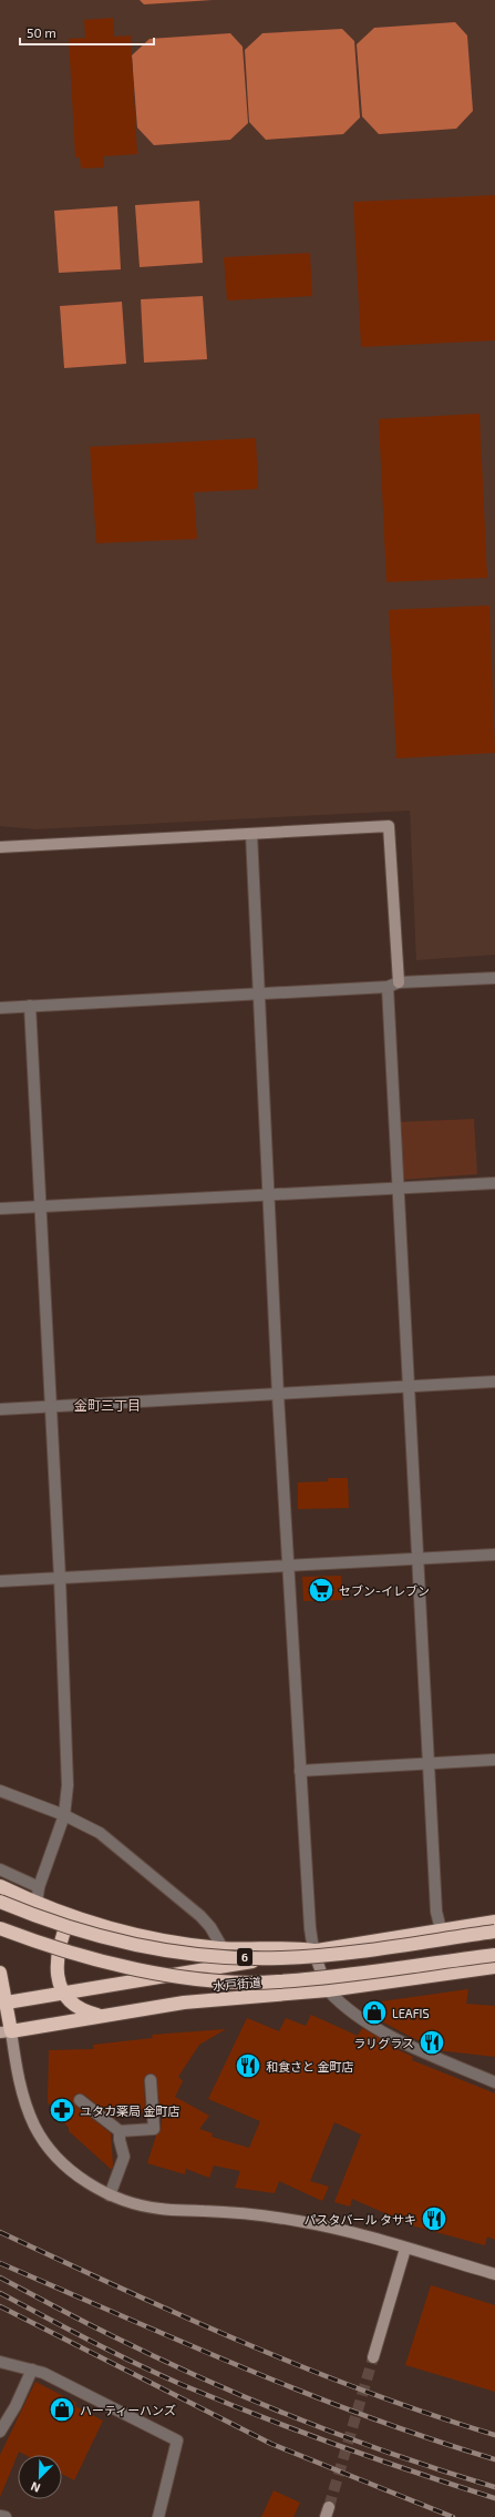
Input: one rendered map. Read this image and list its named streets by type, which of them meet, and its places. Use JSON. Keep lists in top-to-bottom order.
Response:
{
  "streets": {
    "highway": ["6", "水戸街道"]
  },
  "districts": ["金町三丁目"],
  "places": {
    "supermarket": ["セブン-イレブン"],
    "shop": ["LEAFIS", "ハーティーハンズ"],
    "restaurant": ["ラリグラス", "和食さと 金町店", "パスタバール タサキ"],
    "pharmacy": ["ユタカ薬局 金町店"]
  },
  "scale_bar": "50 m",
  "north": "bottom left"
}
